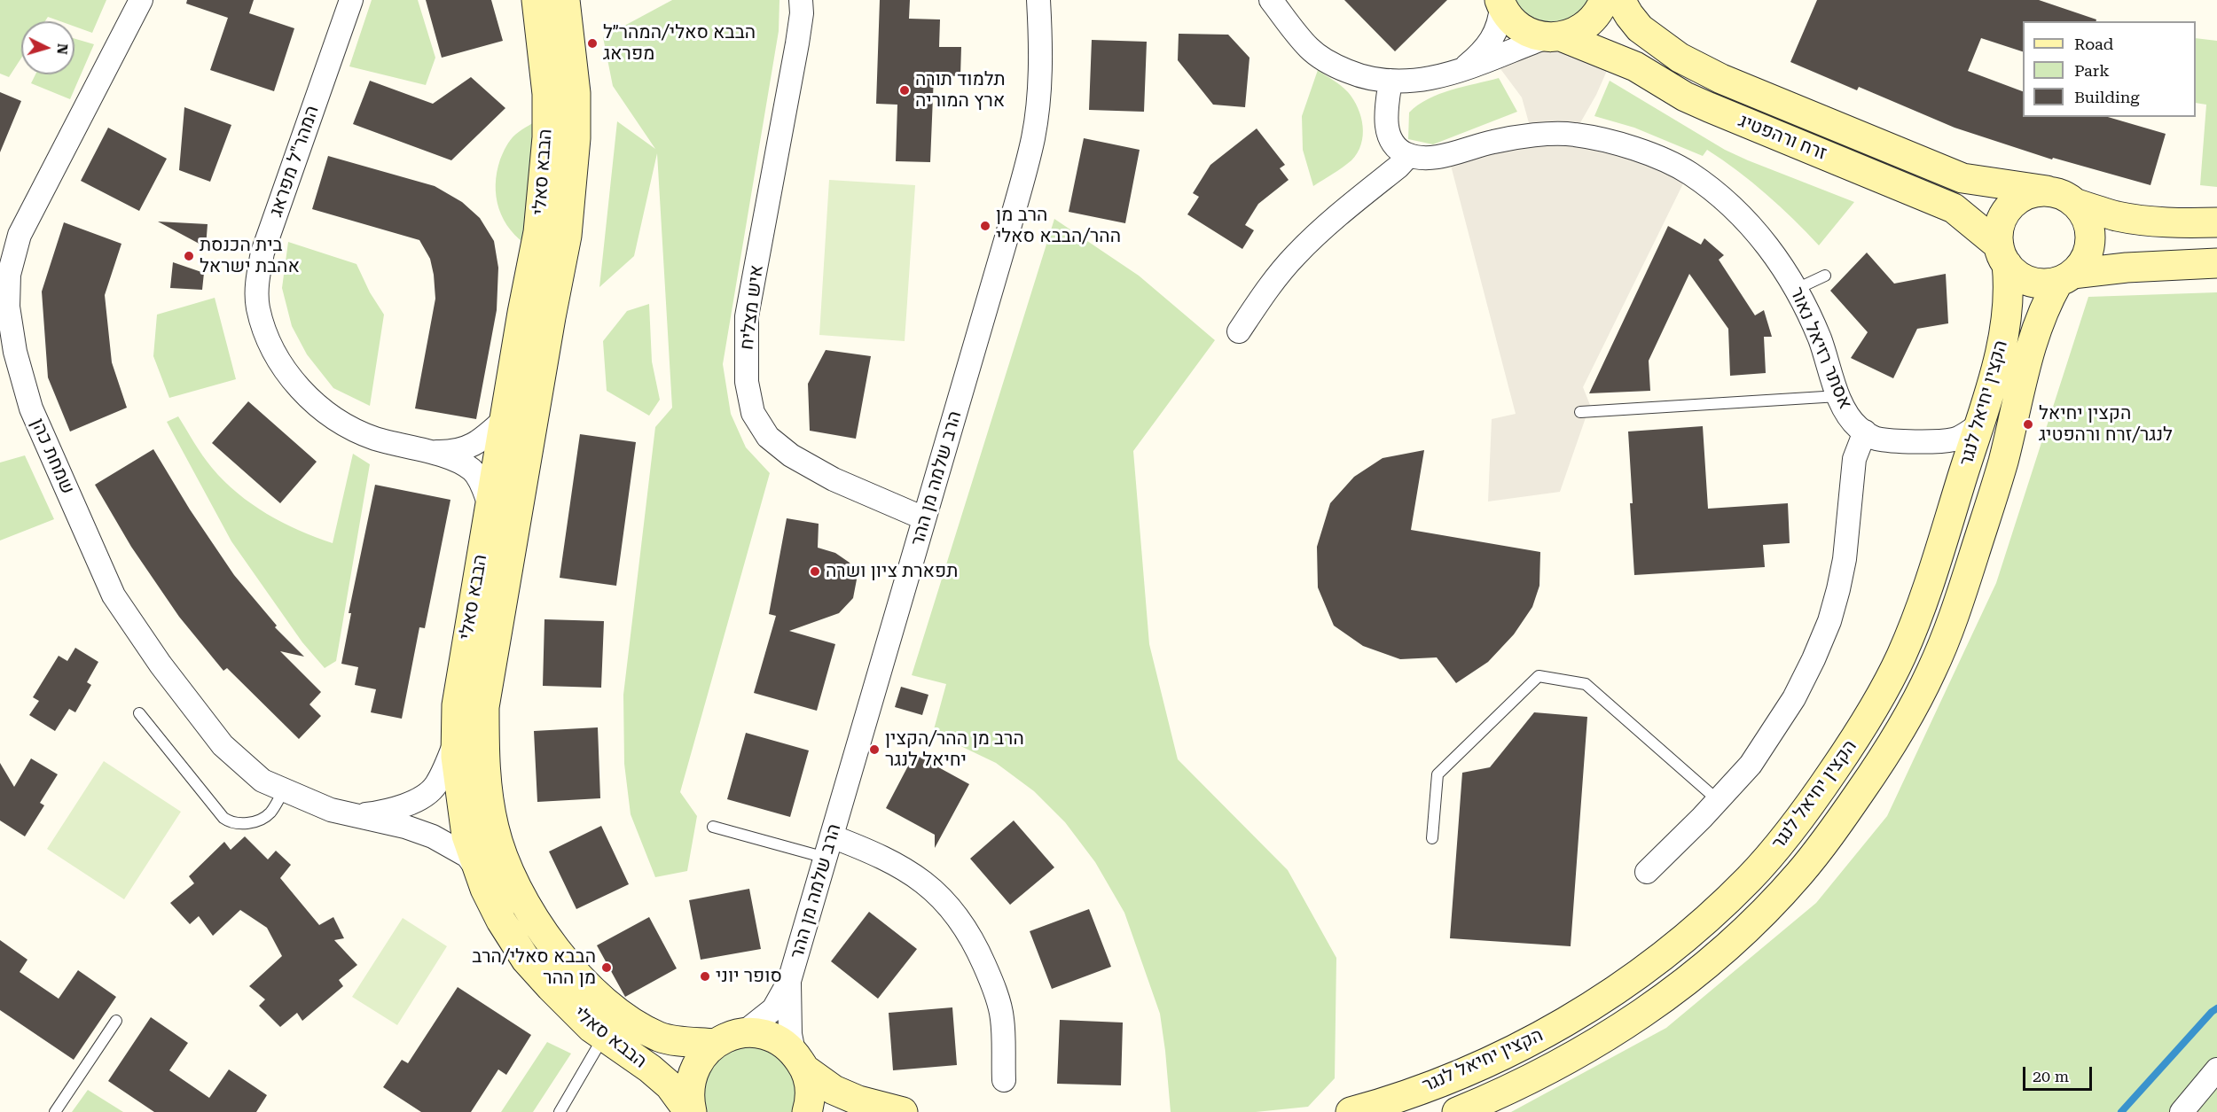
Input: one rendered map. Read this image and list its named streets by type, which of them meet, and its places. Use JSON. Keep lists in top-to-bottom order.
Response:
{
  "streets": {
    "street": [
      "זרח ורהפטיג",
      "המהר\"ל מפראג",
      "הבבא סאלי",
      "איש מצליח",
      "אסתר רזיאל נאור",
      "הקצין יחיאל לנגר",
      "שמחת כהן",
      "הרב שלמה מן ההר"
    ]
  },
  "crossings": [
    ["זרח ורהפטיג", "הקצין יחיאל לנגר"],
    ["המהר\"ל מפראג", "הבבא סאלי"],
    ["איש מצליח", "הרב שלמה מן ההר"],
    ["אסתר רזיאל נאור", "הקצין יחיאל לנגר"]
  ],
  "places": [
    "הבבא סאלי/המהר״ל מפראג",
    "תלמוד תורה ארץ המוריה",
    "הרב מן ההר/הבבא סאלי",
    "בית הכנסת אהבת ישראל",
    "הקצין יחיאל לנגר/זרח ורהפטיג",
    "תפארת ציון ושרה",
    "הרב מן ההר/הקצין יחיאל לנגר",
    "הבבא סאלי/הרב מן ההר",
    "סופר יוני"
  ],
  "legend": ["Road", "Park", "Building"],
  "scale_bar": "20 m",
  "north": "right"
}
